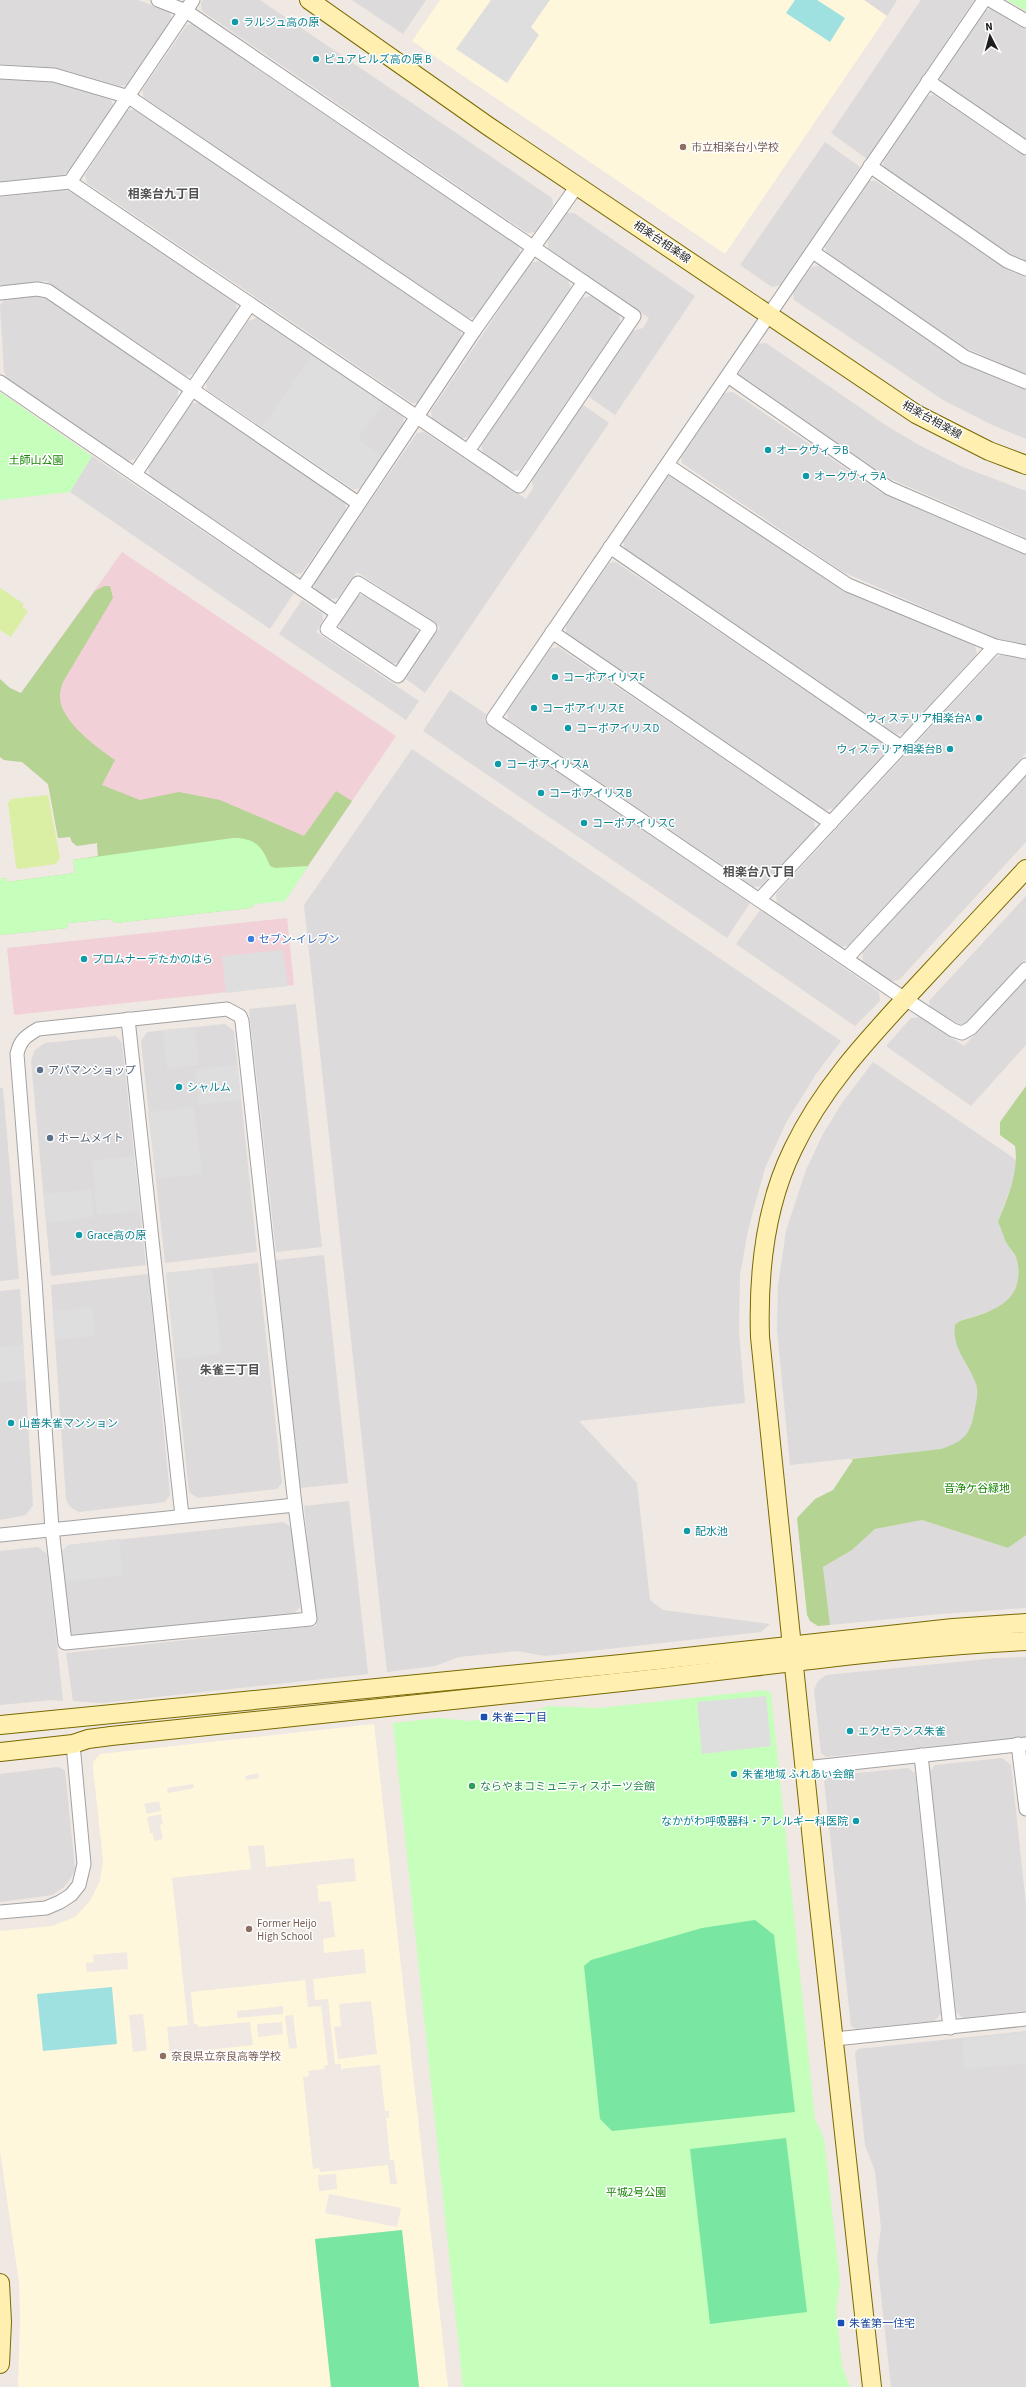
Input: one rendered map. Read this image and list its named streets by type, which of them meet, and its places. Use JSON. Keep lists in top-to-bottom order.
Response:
{
  "streets": {
    "street": ["相楽台相楽線"]
  },
  "districts": ["相楽台九丁目", "相楽台八丁目", "朱雀三丁目"],
  "parks": ["土師山公園", "音浄ケ谷緑地", "平城2号公園"],
  "places": {
    "other": [
      "ラルジュ高の原",
      "ピュアヒルズ高の原 B",
      "市立相楽台小学校",
      "オークヴィラB",
      "オークヴィラA",
      "コーポアイリスF",
      "コーポアイリスE",
      "ウィステリア相楽台A",
      "コーポアイリスD",
      "ウィステリア相楽台B",
      "コーポアイリスA",
      "コーポアイリスB",
      "コーポアイリスC",
      "セブン-イレブン",
      "プロムナーデたかのはら",
      "アパマンショップ",
      "シャルム",
      "ホームメイト",
      "Grace高の原",
      "山善朱雀マンション",
      "配水池",
      "エクセランス朱雀",
      "朱雀地域 ふれあい会館",
      "ならやまコミュニティスポーツ会館",
      "なかがわ呼吸器科・アレルギー科医院",
      "Former Heijo High School",
      "奈良県立奈良高等学校"
    ],
    "transit": ["朱雀二丁目", "朱雀第一住宅"]
  },
  "north": "top"
}
